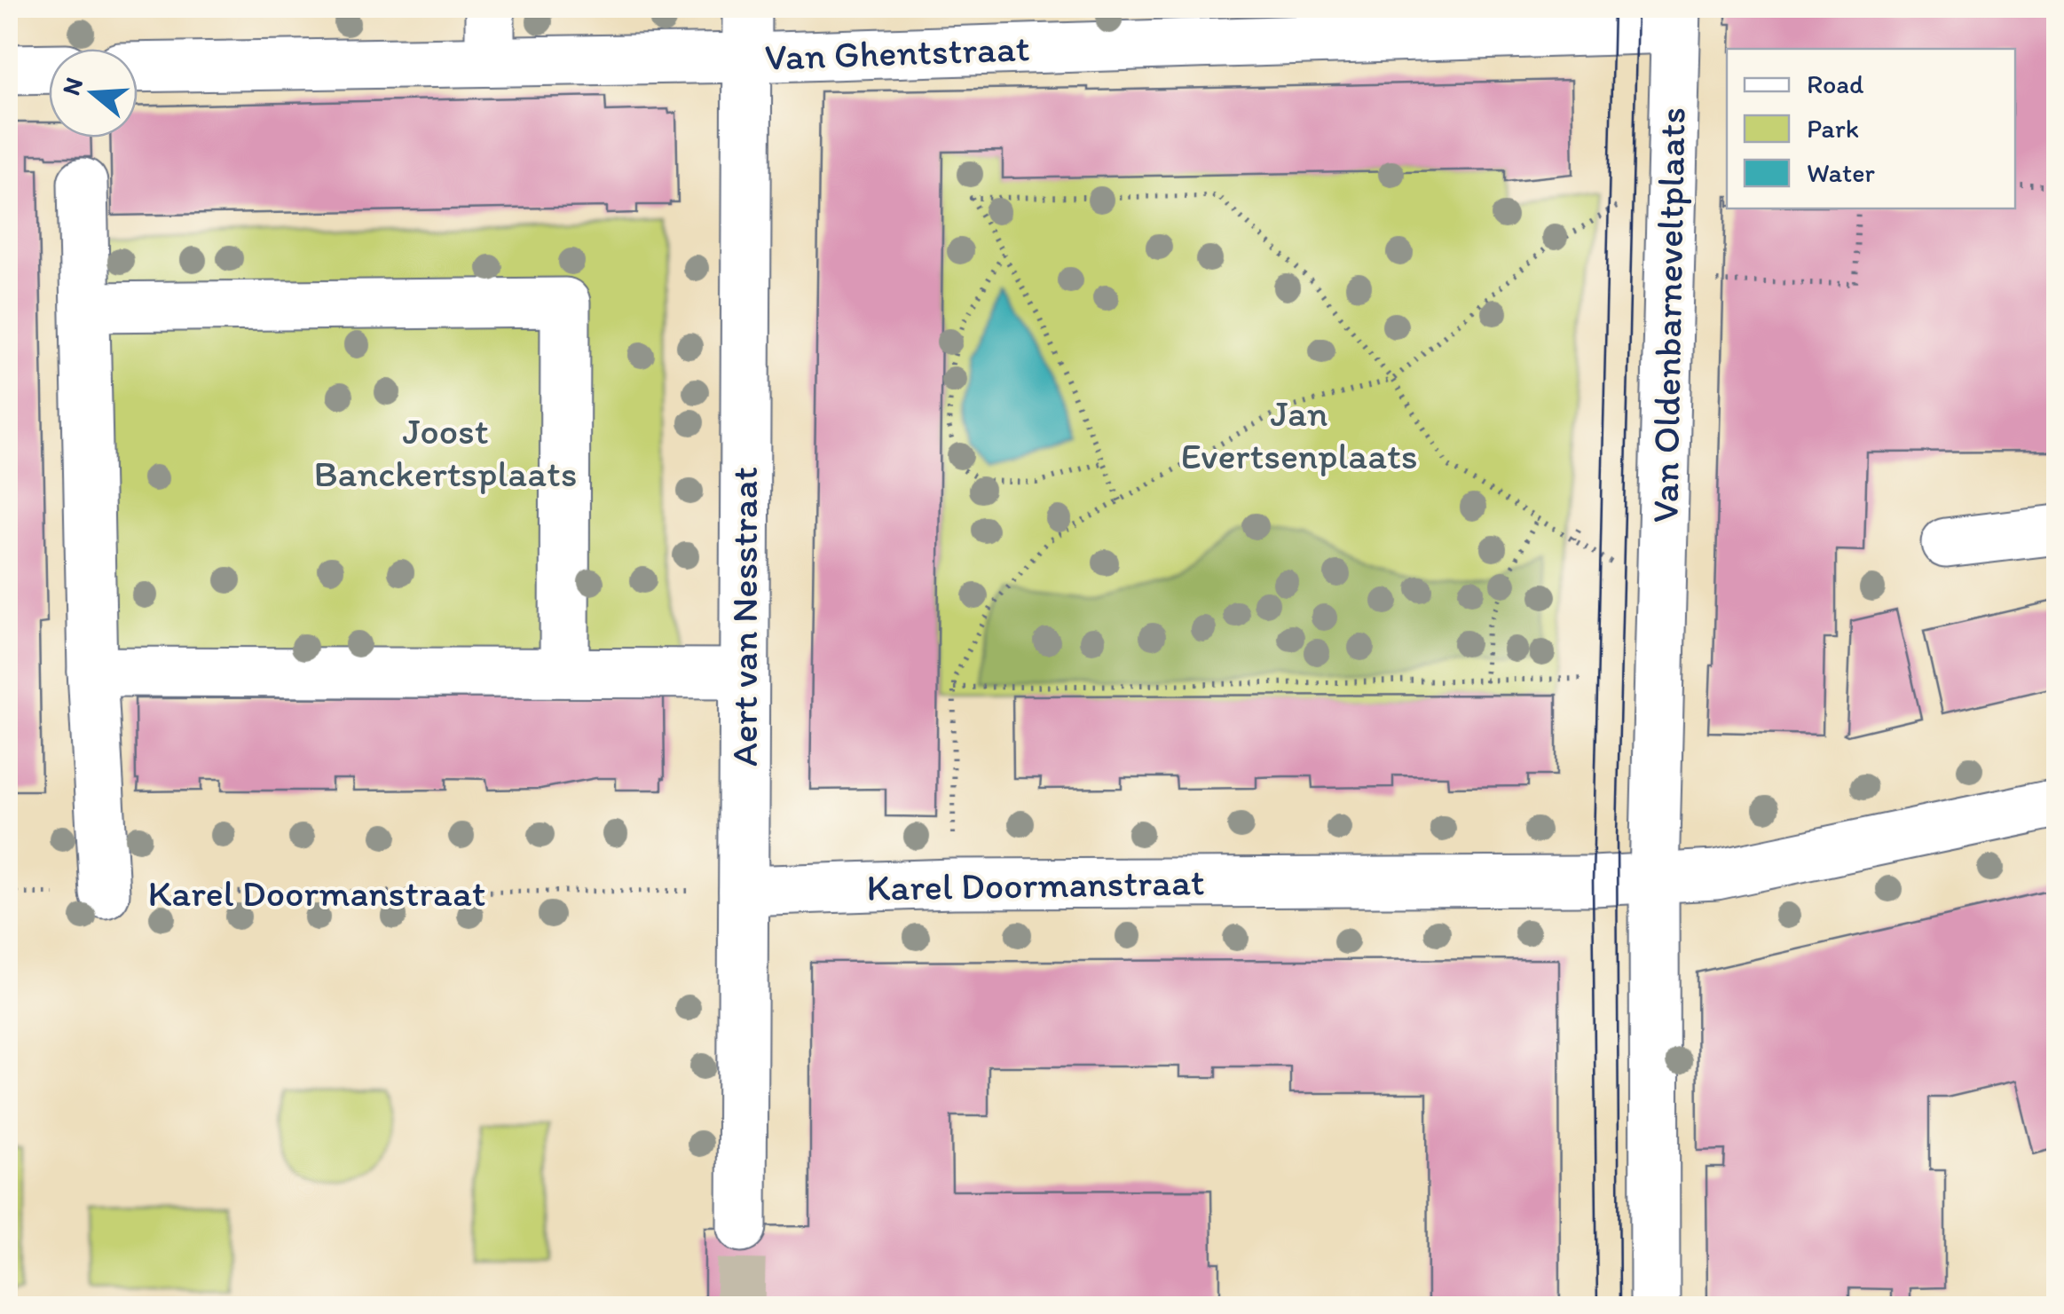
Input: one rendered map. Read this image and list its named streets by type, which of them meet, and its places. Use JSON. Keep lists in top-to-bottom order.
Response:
{
  "streets": {
    "street": [
      "Van Ghentstraat",
      "Van Oldenbarneveltplaats",
      "Aert van Nesstraat",
      "Karel Doormanstraat"
    ]
  },
  "crossings": [
    ["Van Ghentstraat", "Van Oldenbarneveltplaats"],
    ["Van Ghentstraat", "Aert van Nesstraat"],
    ["Van Oldenbarneveltplaats", "Karel Doormanstraat"],
    ["Aert van Nesstraat", "Karel Doormanstraat"]
  ],
  "parks": ["Jan Evertsenplaats", "Joost Banckertsplaats"],
  "legend": ["Road", "Park", "Water"],
  "north": "left"
}
